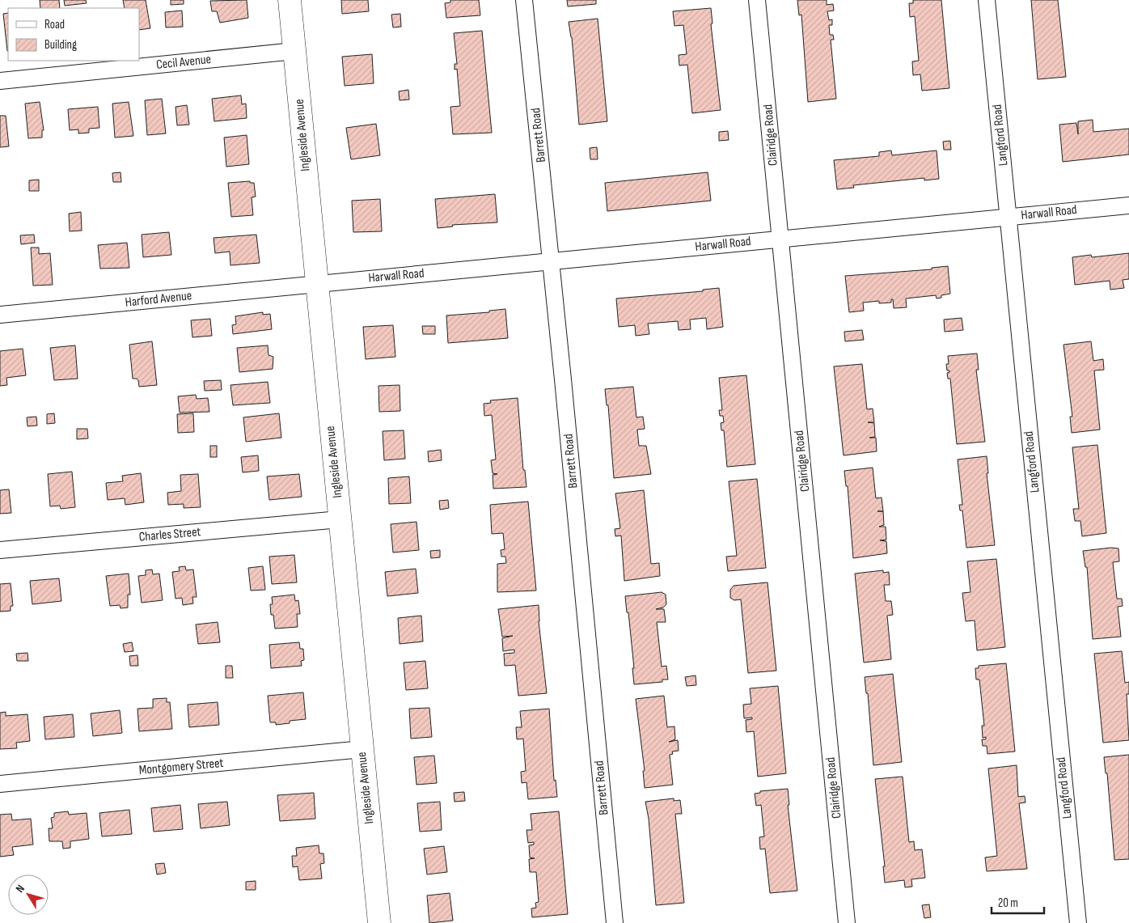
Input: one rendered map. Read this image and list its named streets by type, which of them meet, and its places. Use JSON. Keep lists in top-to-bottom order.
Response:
{
  "streets": {
    "main road": ["Ingleside Avenue"],
    "street": [
      "Cecil Avenue",
      "Barrett Road",
      "Clairidge Road",
      "Langford Road",
      "Harwall Road",
      "Harford Avenue",
      "Charles Street",
      "Montgomery Street"
    ]
  },
  "crossings": [
    ["Cecil Avenue", "Ingleside Avenue"],
    ["Ingleside Avenue", "Harwall Road"],
    ["Ingleside Avenue", "Harford Avenue"],
    ["Ingleside Avenue", "Charles Street"],
    ["Ingleside Avenue", "Montgomery Street"],
    ["Barrett Road", "Harwall Road"],
    ["Clairidge Road", "Harwall Road"],
    ["Langford Road", "Harwall Road"],
    ["Harwall Road", "Harford Avenue"]
  ],
  "legend": ["Road", "Building"],
  "scale_bar": "20 m",
  "north": "top left"
}
